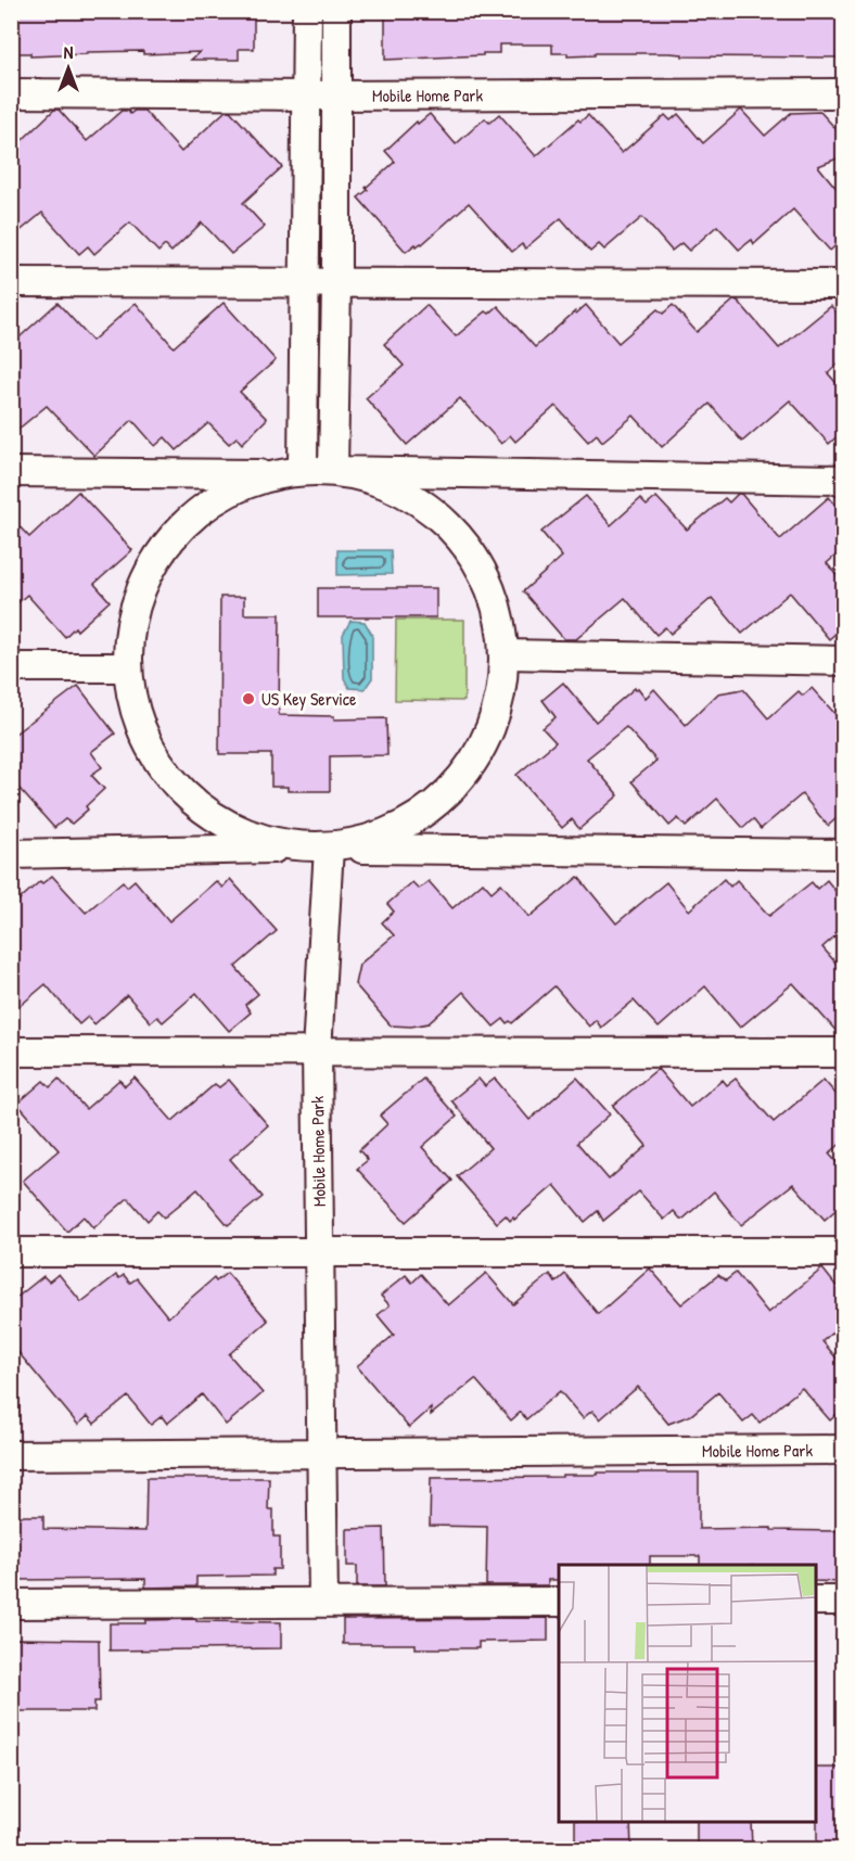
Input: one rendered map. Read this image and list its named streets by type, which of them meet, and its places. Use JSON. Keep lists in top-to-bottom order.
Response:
{
  "streets": {
    "street": ["Mobile Home Park"]
  },
  "places": ["US Key Service"],
  "north": "top"
}
